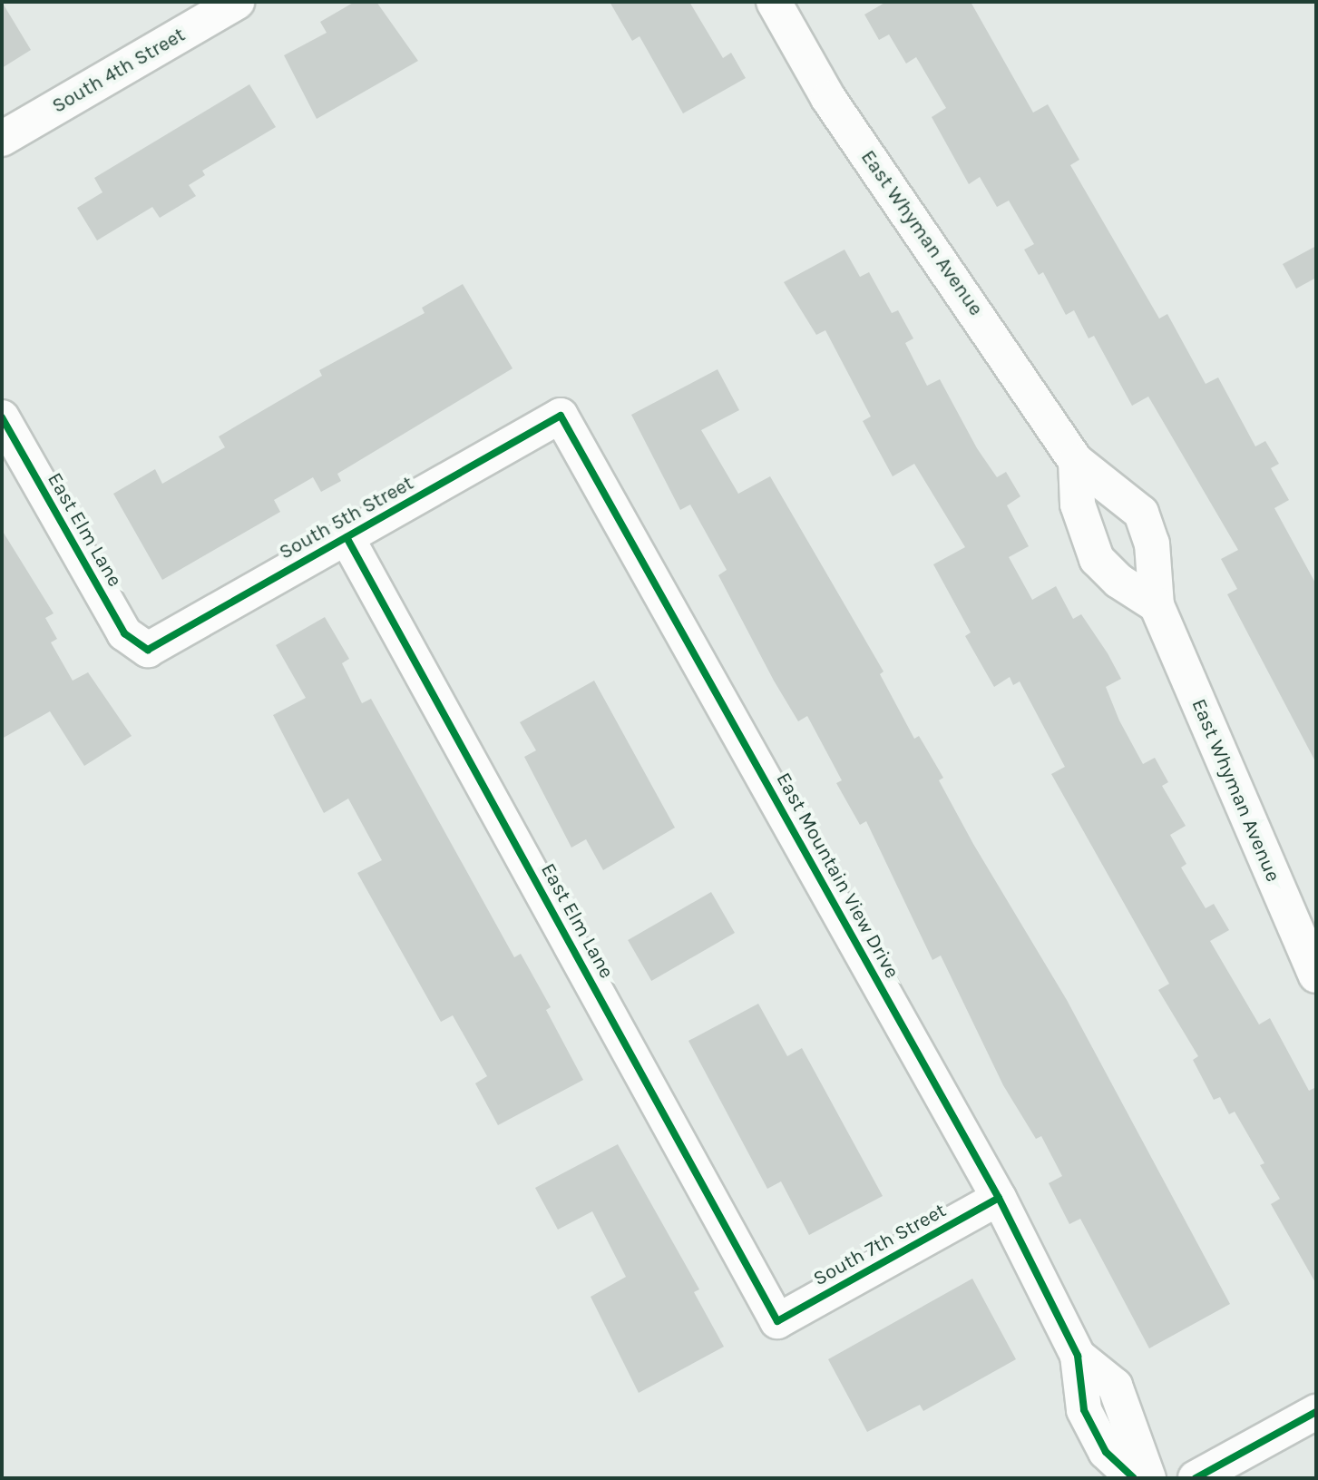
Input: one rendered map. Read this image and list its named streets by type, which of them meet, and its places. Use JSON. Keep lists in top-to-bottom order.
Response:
{
  "streets": {
    "street": [
      "South 4th Street",
      "East Whyman Avenue",
      "South 5th Street",
      "East Elm Lane",
      "East Mountain View Drive",
      "South 7th Street"
    ]
  },
  "crossings": [
    ["South 5th Street", "East Elm Lane"],
    ["South 5th Street", "East Mountain View Drive"],
    ["East Elm Lane", "South 7th Street"],
    ["East Mountain View Drive", "South 7th Street"]
  ]
}
